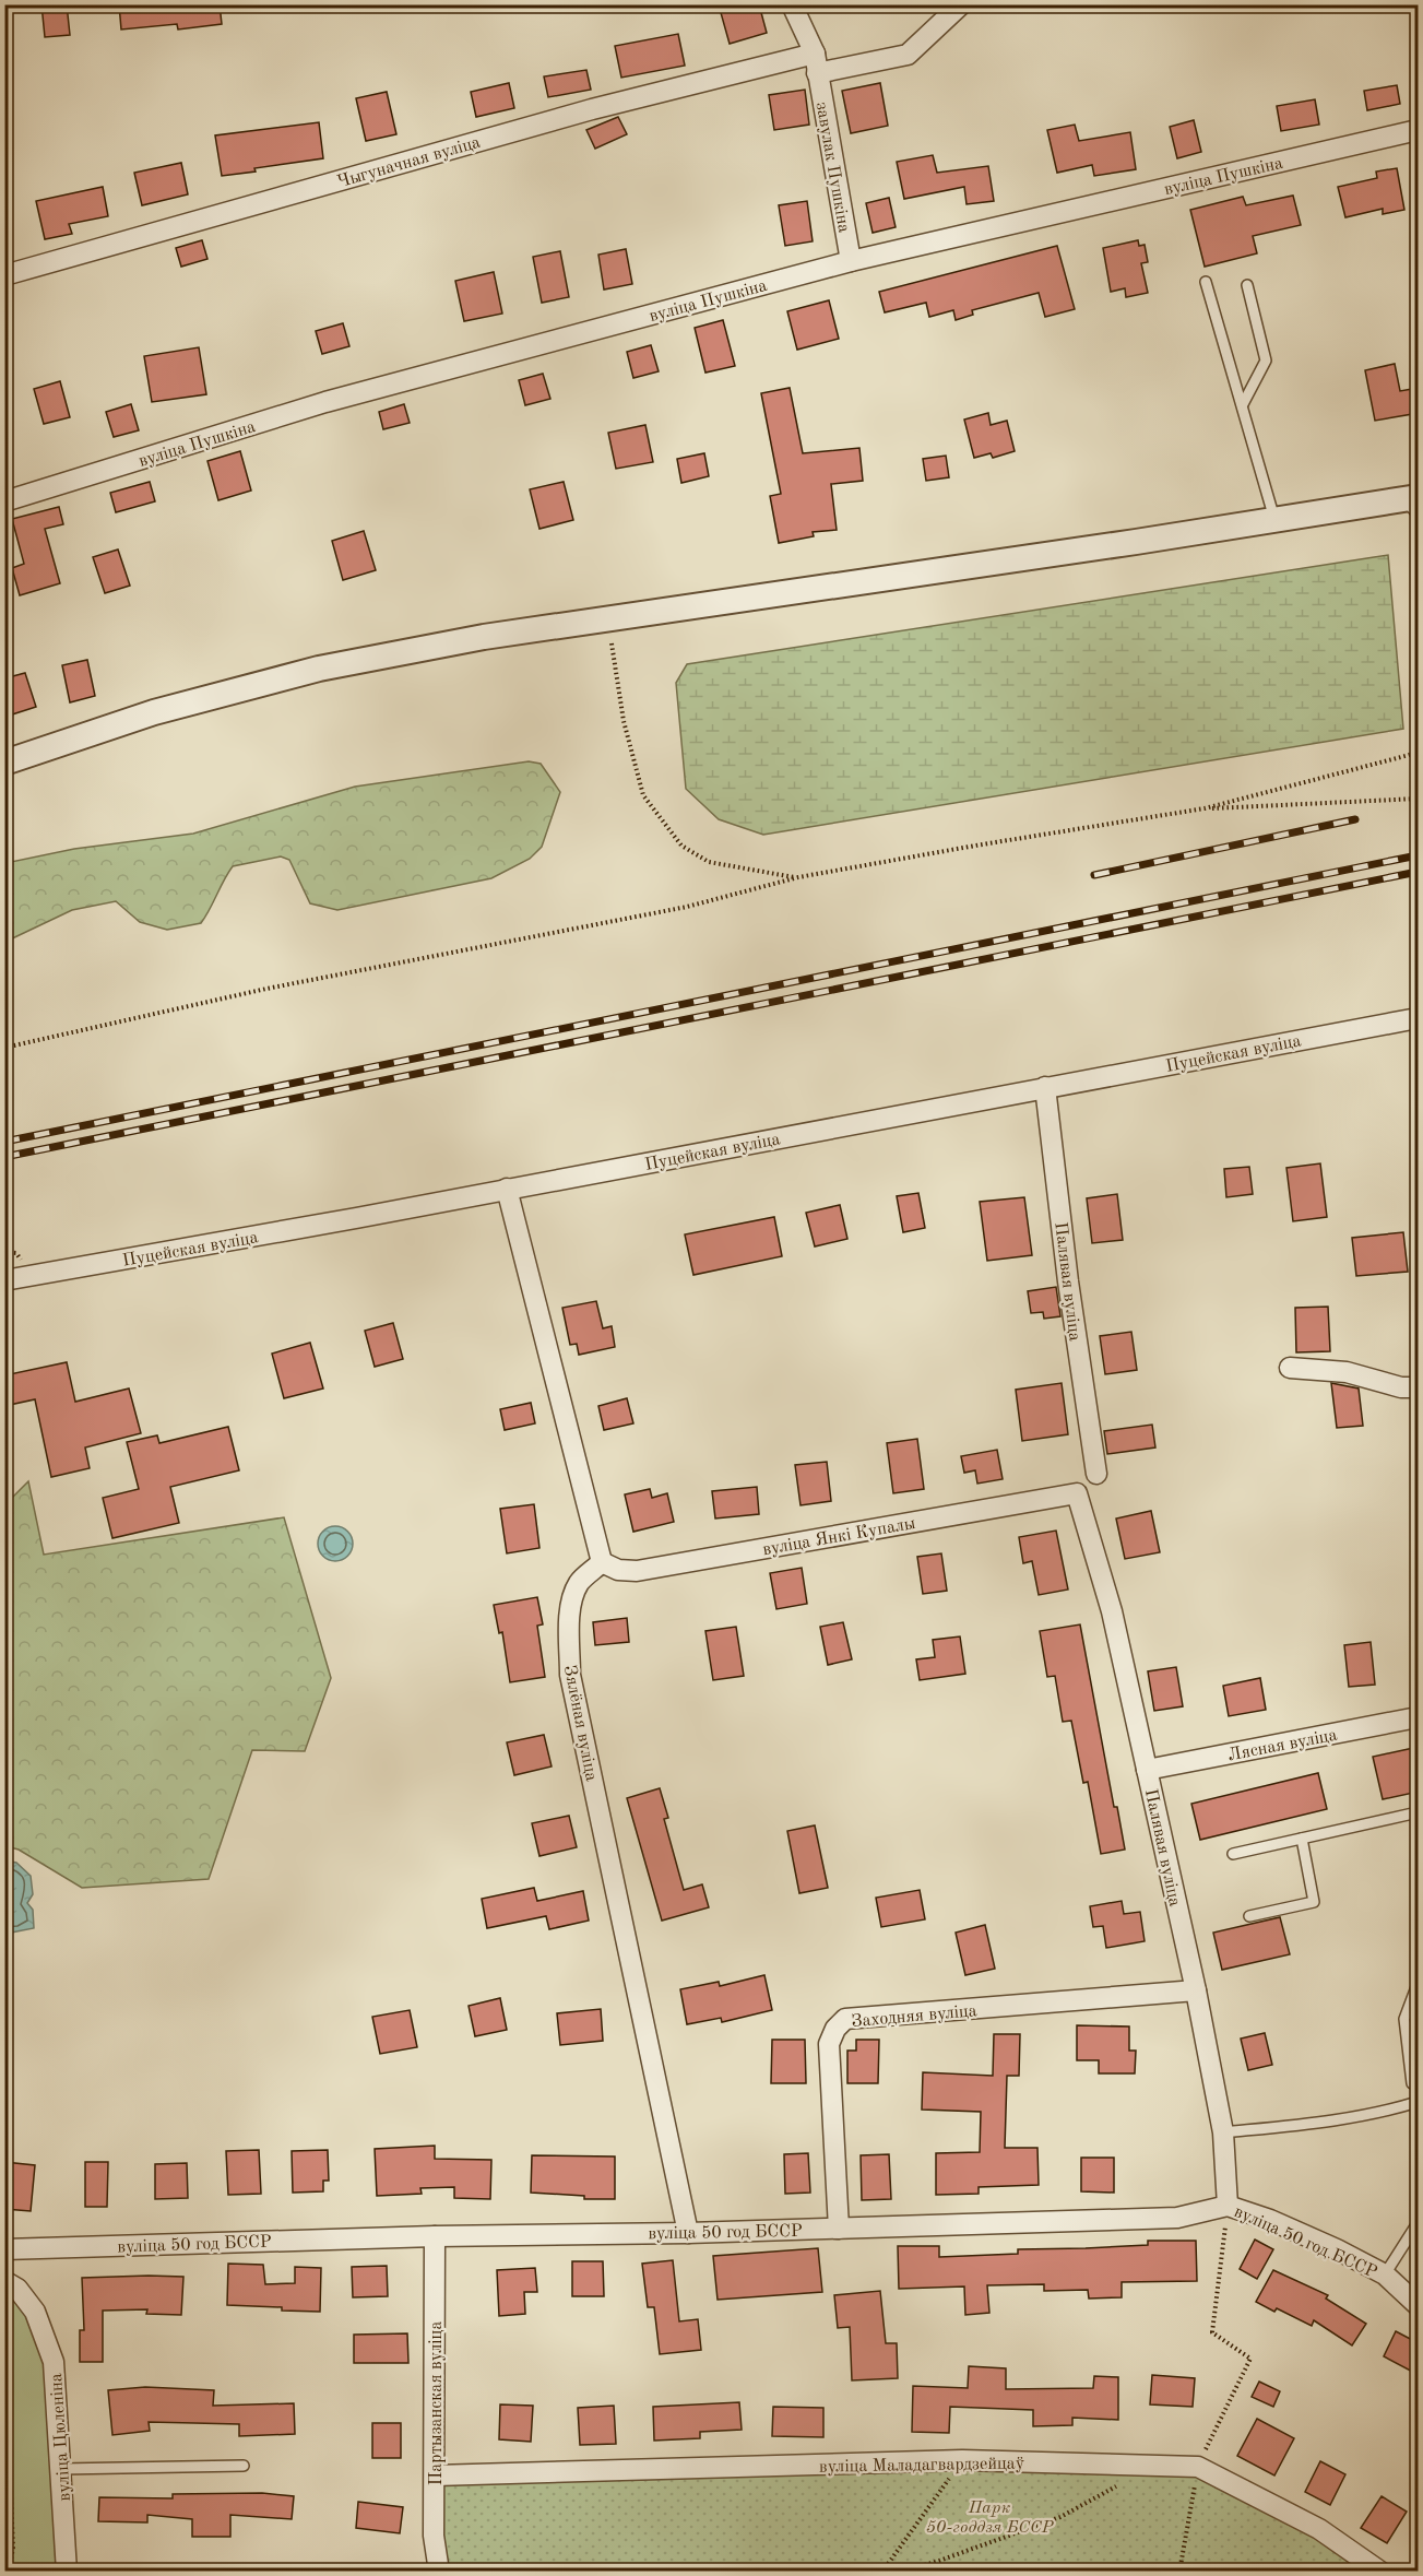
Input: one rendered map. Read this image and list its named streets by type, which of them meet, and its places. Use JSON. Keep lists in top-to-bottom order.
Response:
{
  "streets": {
    "street": [
      "Чыгуначная вуліца",
      "завулак Пушкіна",
      "вуліца Пушкіна",
      "Пуцейская вуліца",
      "Палявая вуліца",
      "вуліца Янкі Купалы",
      "Зялёная вуліца",
      "Лясная вуліца",
      "Заходняя вуліца",
      "вуліца 50 год БССР",
      "Партызанская вуліца",
      "вуліца Цюленіна",
      "вуліца Маладагвардзейцаў"
    ]
  },
  "crossings": [
    ["Чыгуначная вуліца", "завулак Пушкіна"],
    ["завулак Пушкіна", "вуліца Пушкіна"],
    ["Пуцейская вуліца", "Палявая вуліца"],
    ["Палявая вуліца", "вуліца Янкі Купалы"],
    ["Палявая вуліца", "Лясная вуліца"],
    ["Палявая вуліца", "Заходняя вуліца"],
    ["Палявая вуліца", "вуліца 50 год БССР"],
    ["вуліца Янкі Купалы", "Зялёная вуліца"],
    ["Зялёная вуліца", "вуліца 50 год БССР"],
    ["Заходняя вуліца", "вуліца 50 год БССР"],
    ["вуліца 50 год БССР", "Партызанская вуліца"],
    ["Партызанская вуліца", "вуліца Маладагвардзейцаў"]
  ],
  "parks": ["Парк 50-годдзя БССР"]
}
